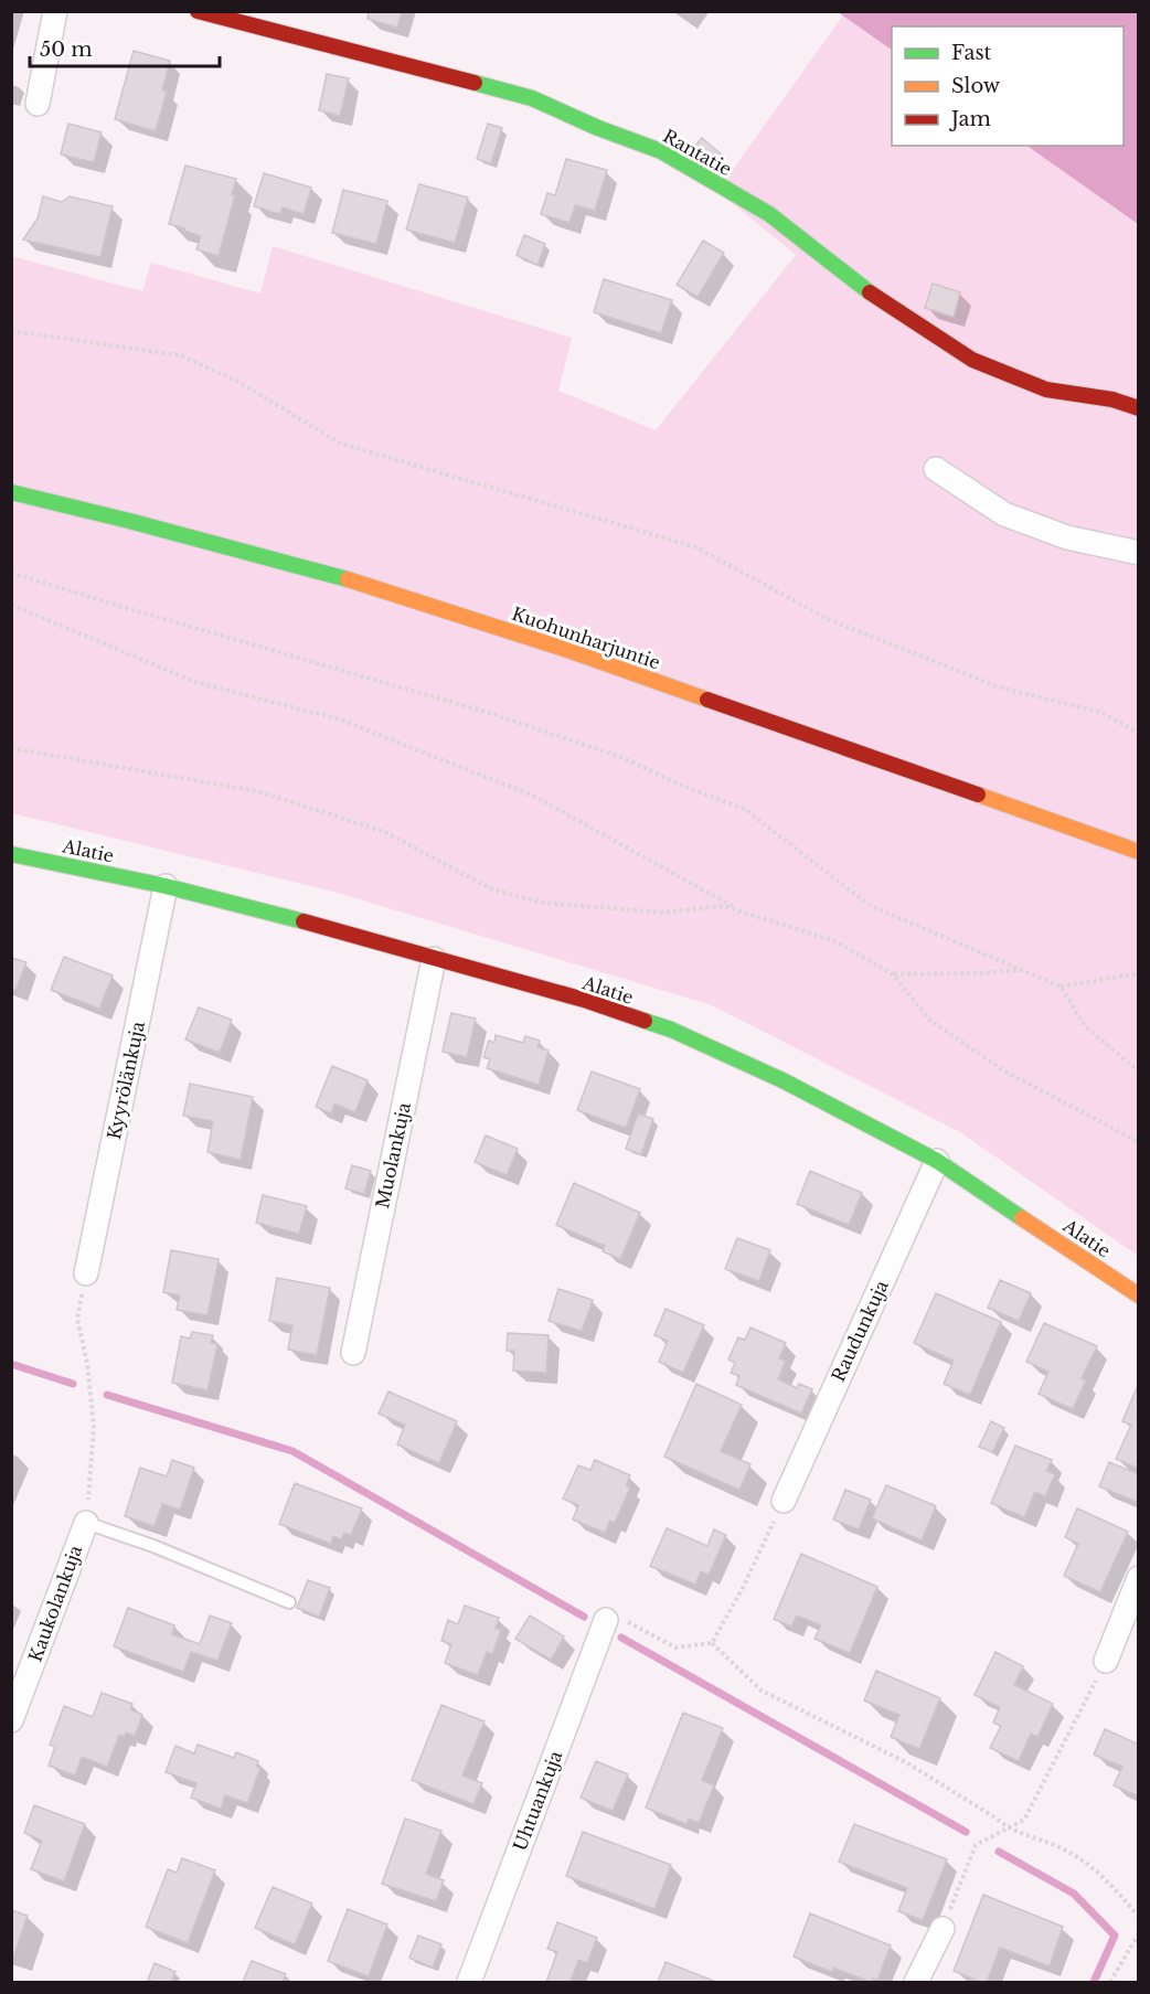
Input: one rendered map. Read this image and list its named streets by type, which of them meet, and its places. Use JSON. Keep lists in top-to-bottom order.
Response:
{
  "streets": {
    "street": [
      "Rantatie",
      "Kuohunharjuntie",
      "Alatie",
      "Kyyrölänkuja",
      "Muolankuja",
      "Raudunkuja",
      "Kaukolankuja",
      "Uhtuankuja"
    ]
  },
  "crossings": [
    ["Alatie", "Kyyrölänkuja"],
    ["Alatie", "Muolankuja"],
    ["Alatie", "Raudunkuja"]
  ],
  "legend": ["Fast", "Slow", "Jam"],
  "scale_bar": "50 m"
}
